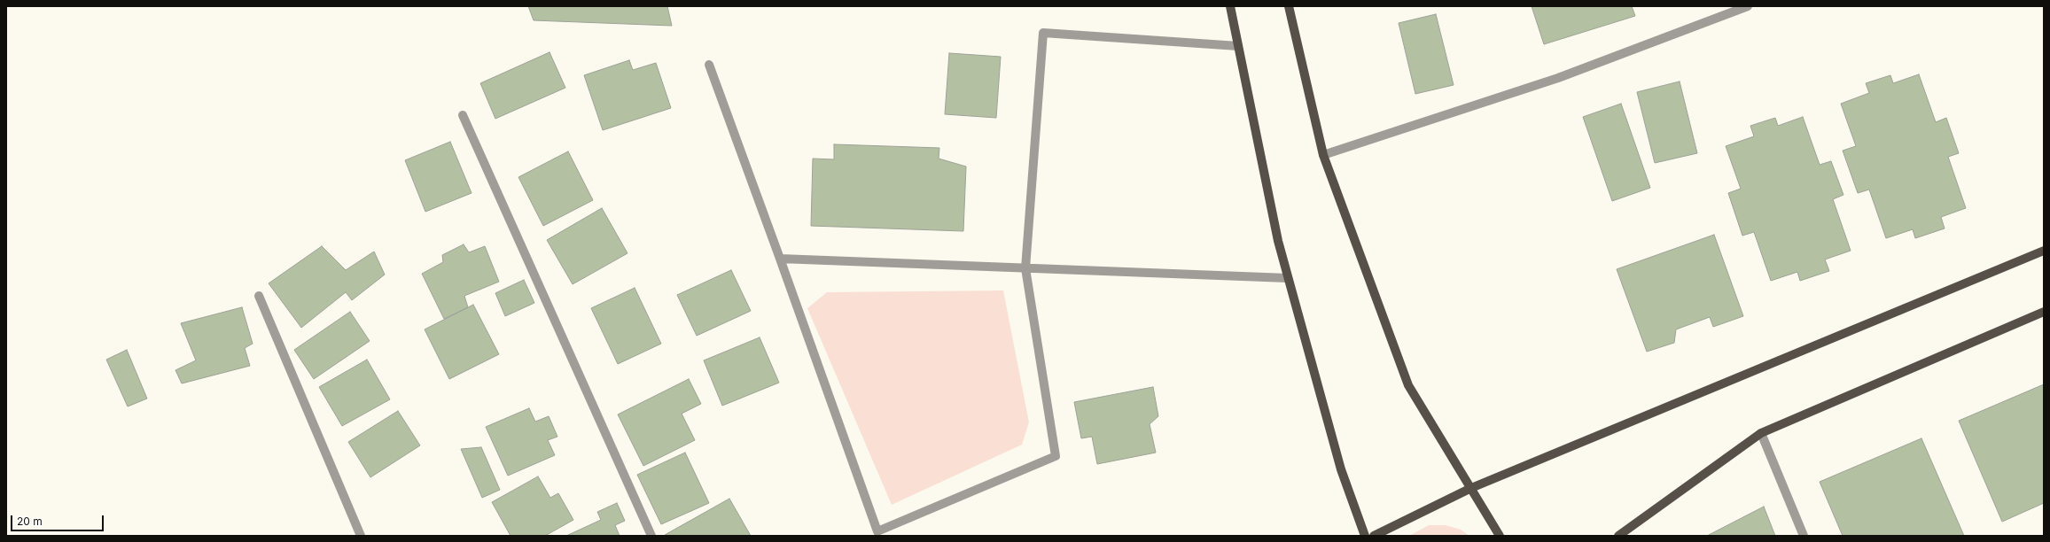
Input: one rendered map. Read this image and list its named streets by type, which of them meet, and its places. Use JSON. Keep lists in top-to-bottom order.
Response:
{
  "scale_bar": "20 m"
}
